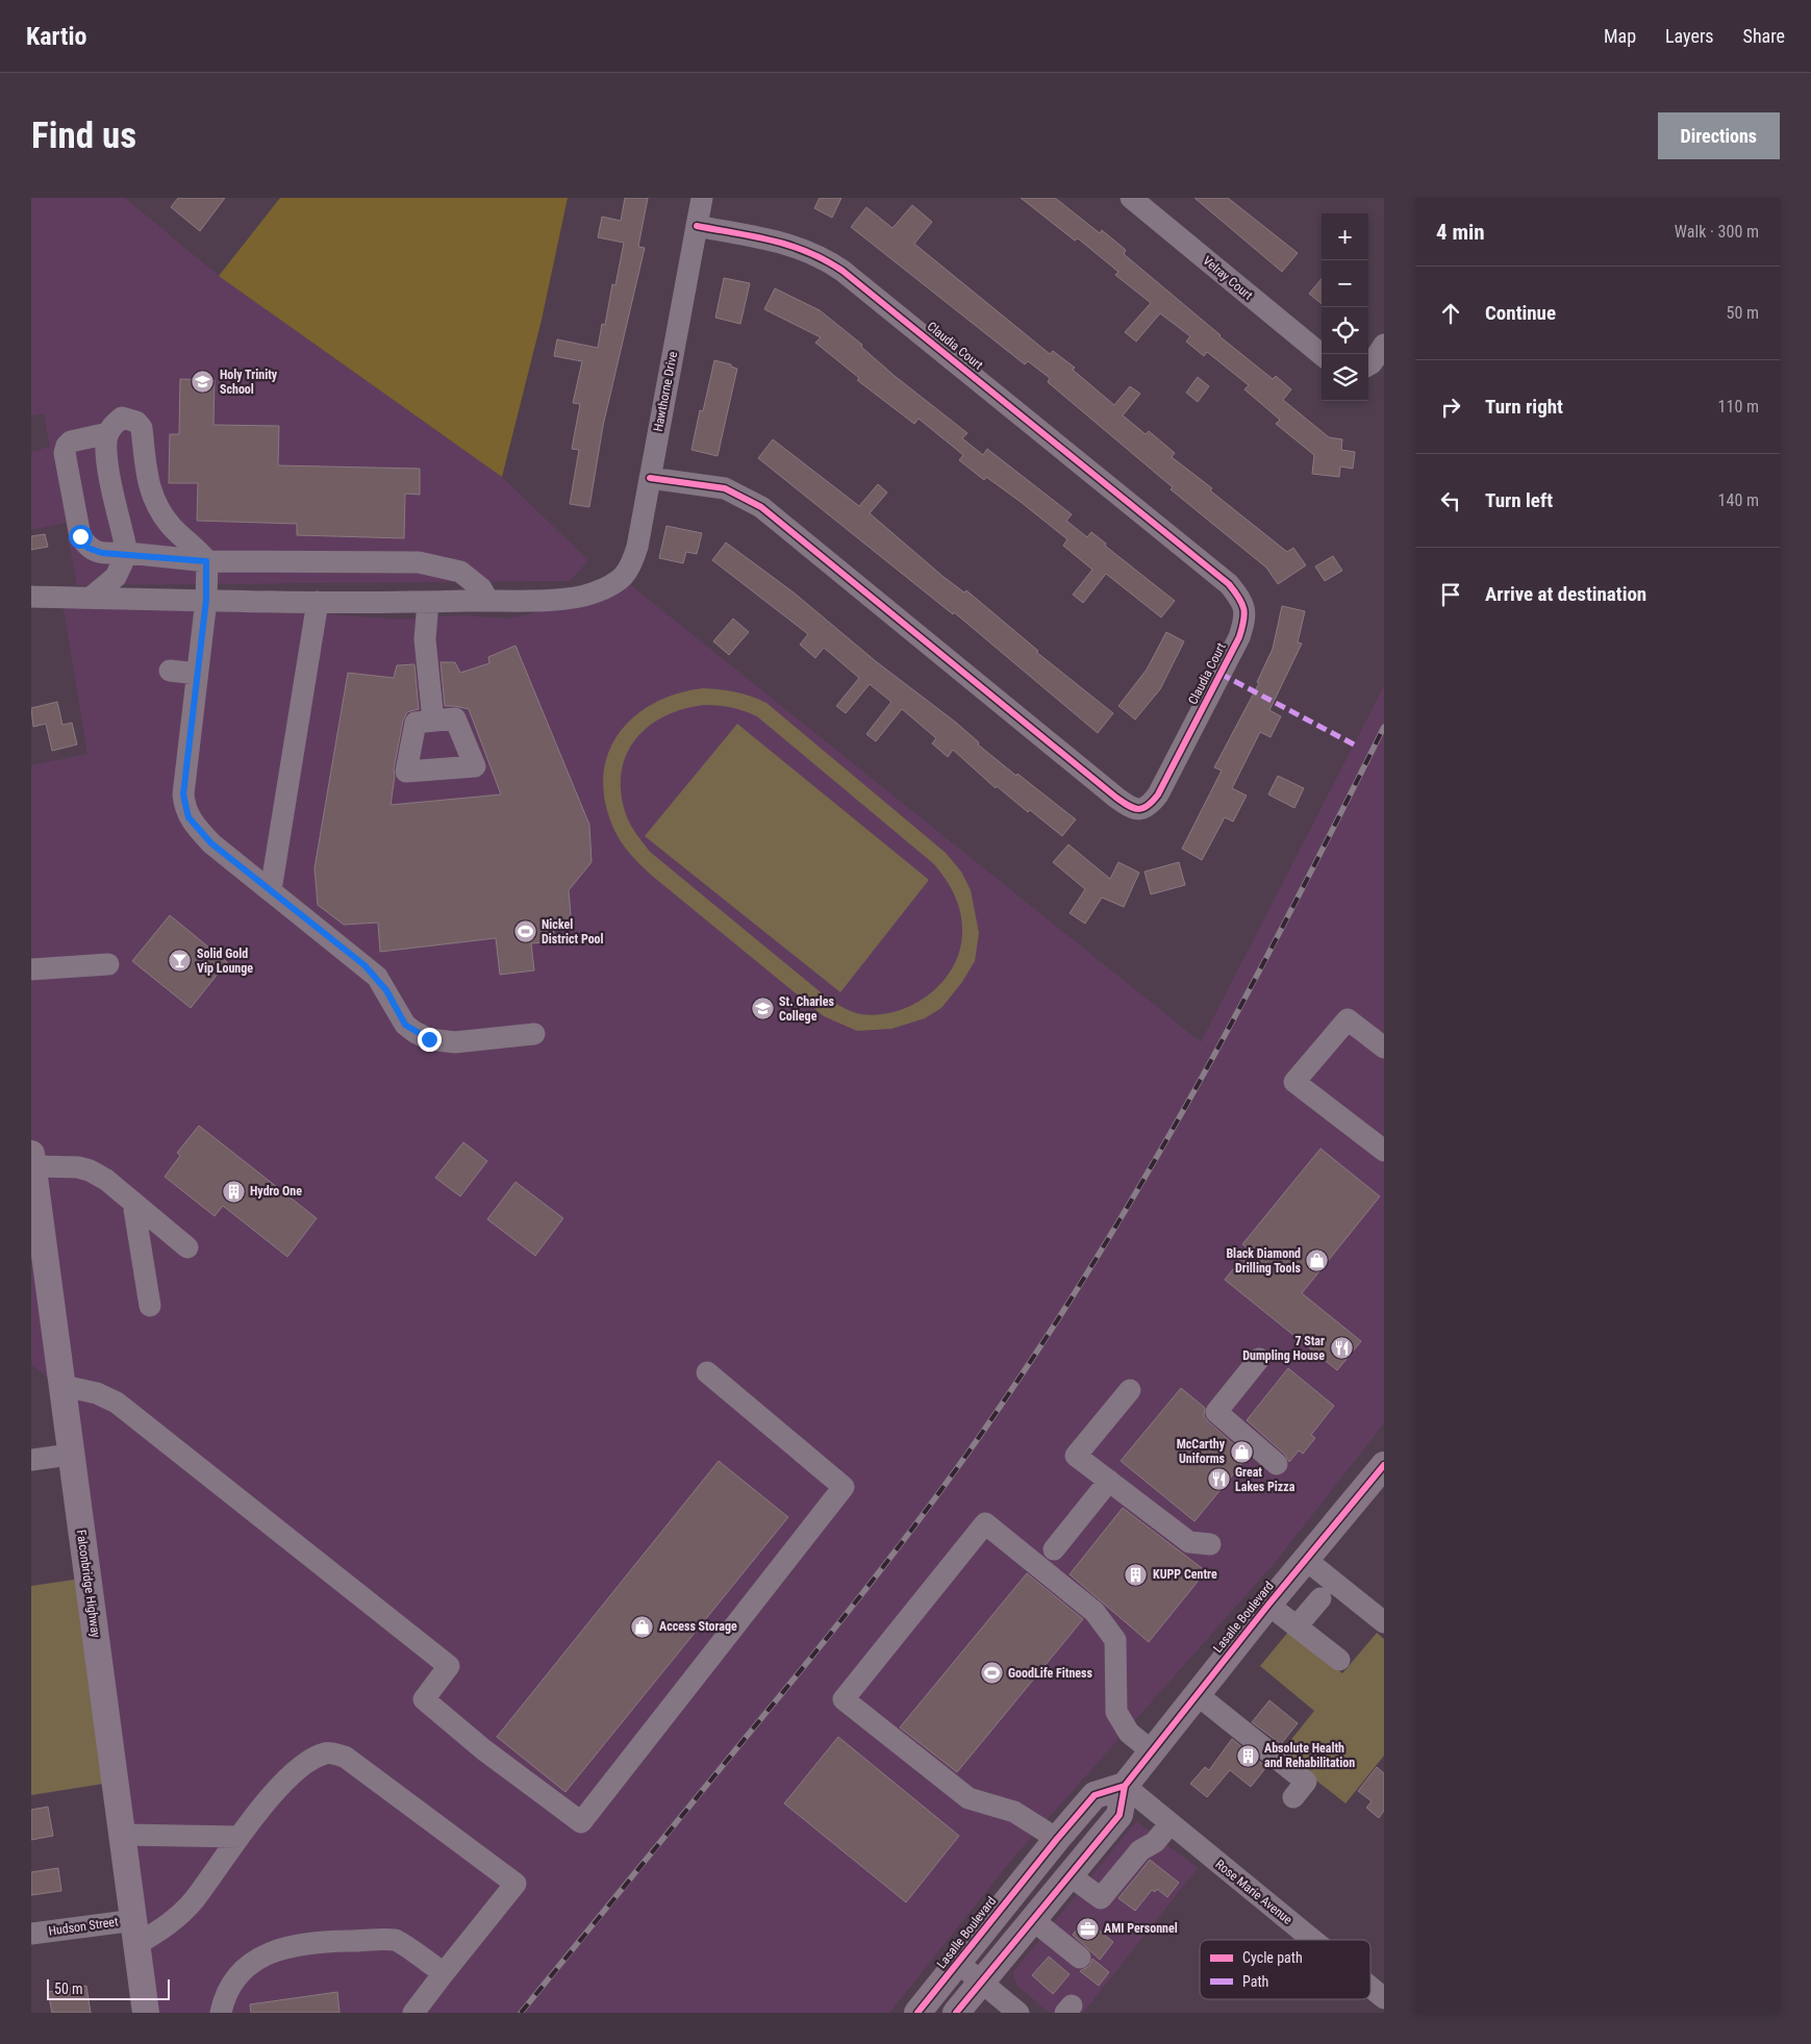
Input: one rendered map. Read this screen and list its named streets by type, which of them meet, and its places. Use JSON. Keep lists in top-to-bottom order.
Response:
{
  "streets": {
    "main road": ["Falconbridge Highway", "Lasalle Boulevard"],
    "street": [
      "Velray Court",
      "Claudia Court",
      "Hawthorne Drive",
      "Rose Marie Avenue",
      "Hudson Street"
    ]
  },
  "crossings": [
    ["Claudia Court", "Hawthorne Drive"],
    ["Falconbridge Highway", "Hudson Street"],
    ["Lasalle Boulevard", "Rose Marie Avenue"]
  ],
  "places": {
    "school or university": ["Holy Trinity School", "St. Charles College"],
    "sports": ["Nickel District Pool", "GoodLife Fitness"],
    "bar": ["Solid Gold Vip Lounge"],
    "building": ["Hydro One", "KUPP Centre", "Absolute Health and Rehabilitation"],
    "shop": ["Black Diamond Drilling Tools", "McCarthy Uniforms", "Access Storage"],
    "restaurant": ["7 Star Dumpling House", "Great Lakes Pizza"],
    "office": ["AMI Personnel"]
  },
  "legend": ["Cycle path", "Path"],
  "scale_bar": "50 m",
  "page": {
    "header": "Kartio",
    "nav": ["Map", "Layers", "Share"],
    "buttons": "Directions",
    "title": "Find us",
    "heading": ["4 min", "Walk · 300 m"],
    "map_buttons": ["+", "−"],
    "list": [
      ["Continue", "50 m"],
      ["Turn right", "110 m"],
      ["Turn left", "140 m"],
      "Arrive at destination"
    ],
    "scale": "50 m"
  }
}
